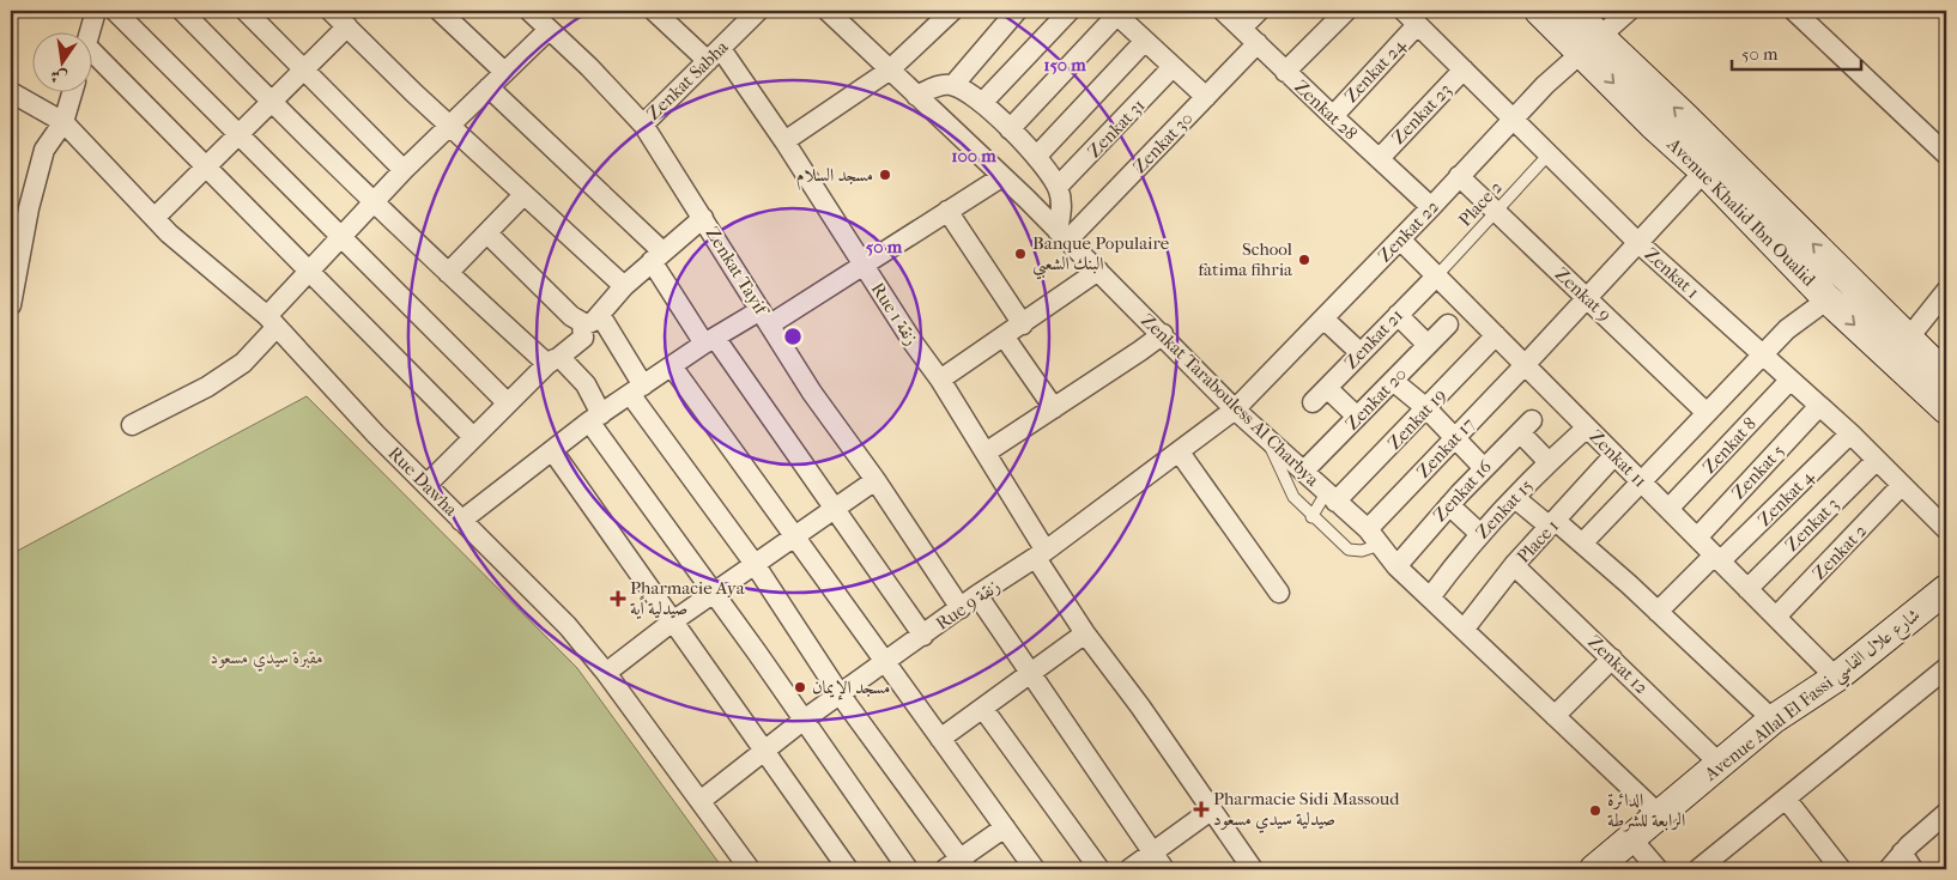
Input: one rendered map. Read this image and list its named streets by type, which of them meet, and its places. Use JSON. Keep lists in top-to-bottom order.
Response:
{
  "streets": {
    "main road": ["Avenue Khalid Ibn Oualid", "Avenue Allal El Fassi شارع علال الفاسي"],
    "street": [
      "Zenkat 24",
      "Zenkat Sabha",
      "Zenkat 28",
      "Zenkat 23",
      "Zenkat 31",
      "Zenkat 30",
      "Zenkat 22",
      "Zenkat Tayif",
      "Zenkat 1",
      "Zenkat 9",
      "Rue 1 زنقة",
      "Zenkat 21",
      "Zenkat 20",
      "Zenkat Tarabouless Al Charbya",
      "Zenkat 19",
      "Zenkat 8",
      "Zenkat 17",
      "Zenkat 11",
      "Zenkat 5",
      "Rue Dawha",
      "Zenkat 16",
      "Zenkat 4",
      "Zenkat 15",
      "Zenkat 3",
      "Place 1",
      "Zenkat 2",
      "Rue 9 زنقة",
      "Zenkat 12"
    ],
    "lane": ["Place 2"]
  },
  "crossings": [
    ["Zenkat 24", "Zenkat 28"],
    ["Zenkat 24", "Zenkat 1"],
    ["Zenkat Sabha", "Zenkat Tayif"],
    ["Zenkat Sabha", "Rue 1 زنقة"],
    ["Zenkat 28", "Zenkat 23"],
    ["Zenkat 28", "Zenkat 30"],
    ["Zenkat 28", "Zenkat 22"],
    ["Zenkat 23", "Zenkat 1"],
    ["Zenkat 30", "Zenkat Tarabouless Al Charbya"],
    ["Place 2", "Zenkat 1"],
    ["Place 2", "Zenkat 9"],
    ["Place 2", "Zenkat 21"],
    ["Place 2", "Zenkat 11"],
    ["Avenue Khalid Ibn Oualid", "Zenkat 22"],
    ["Avenue Khalid Ibn Oualid", "Zenkat 17"],
    ["Zenkat 22", "Zenkat 1"],
    ["Zenkat 22", "Zenkat 9"],
    ["Zenkat 22", "Zenkat Tarabouless Al Charbya"],
    ["Zenkat 22", "Zenkat 11"],
    ["Zenkat 22", "Rue 9 زنقة"],
    ["Zenkat Tayif", "Rue 9 زنقة"],
    ["Zenkat 1", "Zenkat 8"],
    ["Zenkat 1", "Zenkat 17"],
    ["Zenkat 1", "Zenkat 5"],
    ["Zenkat 1", "Zenkat 4"],
    ["Zenkat 1", "Zenkat 3"],
    ["Zenkat 1", "Zenkat 2"],
    ["Zenkat 9", "Zenkat 17"],
    ["Rue 1 زنقة", "Rue 9 زنقة"],
    ["Zenkat 21", "Zenkat 11"],
    ["Zenkat 20", "Zenkat Tarabouless Al Charbya"],
    ["Zenkat Tarabouless Al Charbya", "Zenkat 19"],
    ["Zenkat Tarabouless Al Charbya", "Zenkat 17"],
    ["Zenkat Tarabouless Al Charbya", "Zenkat 16"],
    ["Zenkat Tarabouless Al Charbya", "Zenkat 15"],
    ["Zenkat Tarabouless Al Charbya", "Place 1"],
    ["Zenkat Tarabouless Al Charbya", "Rue 9 زنقة"],
    ["Zenkat Tarabouless Al Charbya", "Avenue Allal El Fassi شارع علال الفاسي"],
    ["Zenkat 19", "Zenkat 11"],
    ["Zenkat 8", "Zenkat 11"],
    ["Zenkat 17", "Zenkat 11"],
    ["Zenkat 11", "Zenkat 5"],
    ["Zenkat 11", "Zenkat 4"],
    ["Zenkat 11", "Zenkat 15"],
    ["Zenkat 11", "Zenkat 3"],
    ["Zenkat 11", "Place 1"],
    ["Zenkat 11", "Zenkat 2"],
    ["Zenkat 11", "Avenue Allal El Fassi شارع علال الفاسي"],
    ["Rue Dawha", "Rue 9 زنقة"],
    ["Zenkat 16", "Zenkat 15"],
    ["Place 1", "Zenkat 12"],
    ["Zenkat 12", "Avenue Allal El Fassi شارع علال الفاسي"]
  ],
  "parks": ["مقبرة سيدي مسعود"],
  "places": {
    "other": [
      "مسجد السلام",
      "Banque Populaire البنك الشعبي",
      "School fatima fihria",
      "مسجد الإيمان",
      "الدائرة الرابعة للشرطة"
    ],
    "health": ["Pharmacie Aya صيدلية اًية", "Pharmacie Sidi Massoud صيدلية سيدي مسعود"]
  },
  "scale_bar": "50 m",
  "north": "bottom",
  "rings": ["150 m", "100 m", "50 m"]
}
